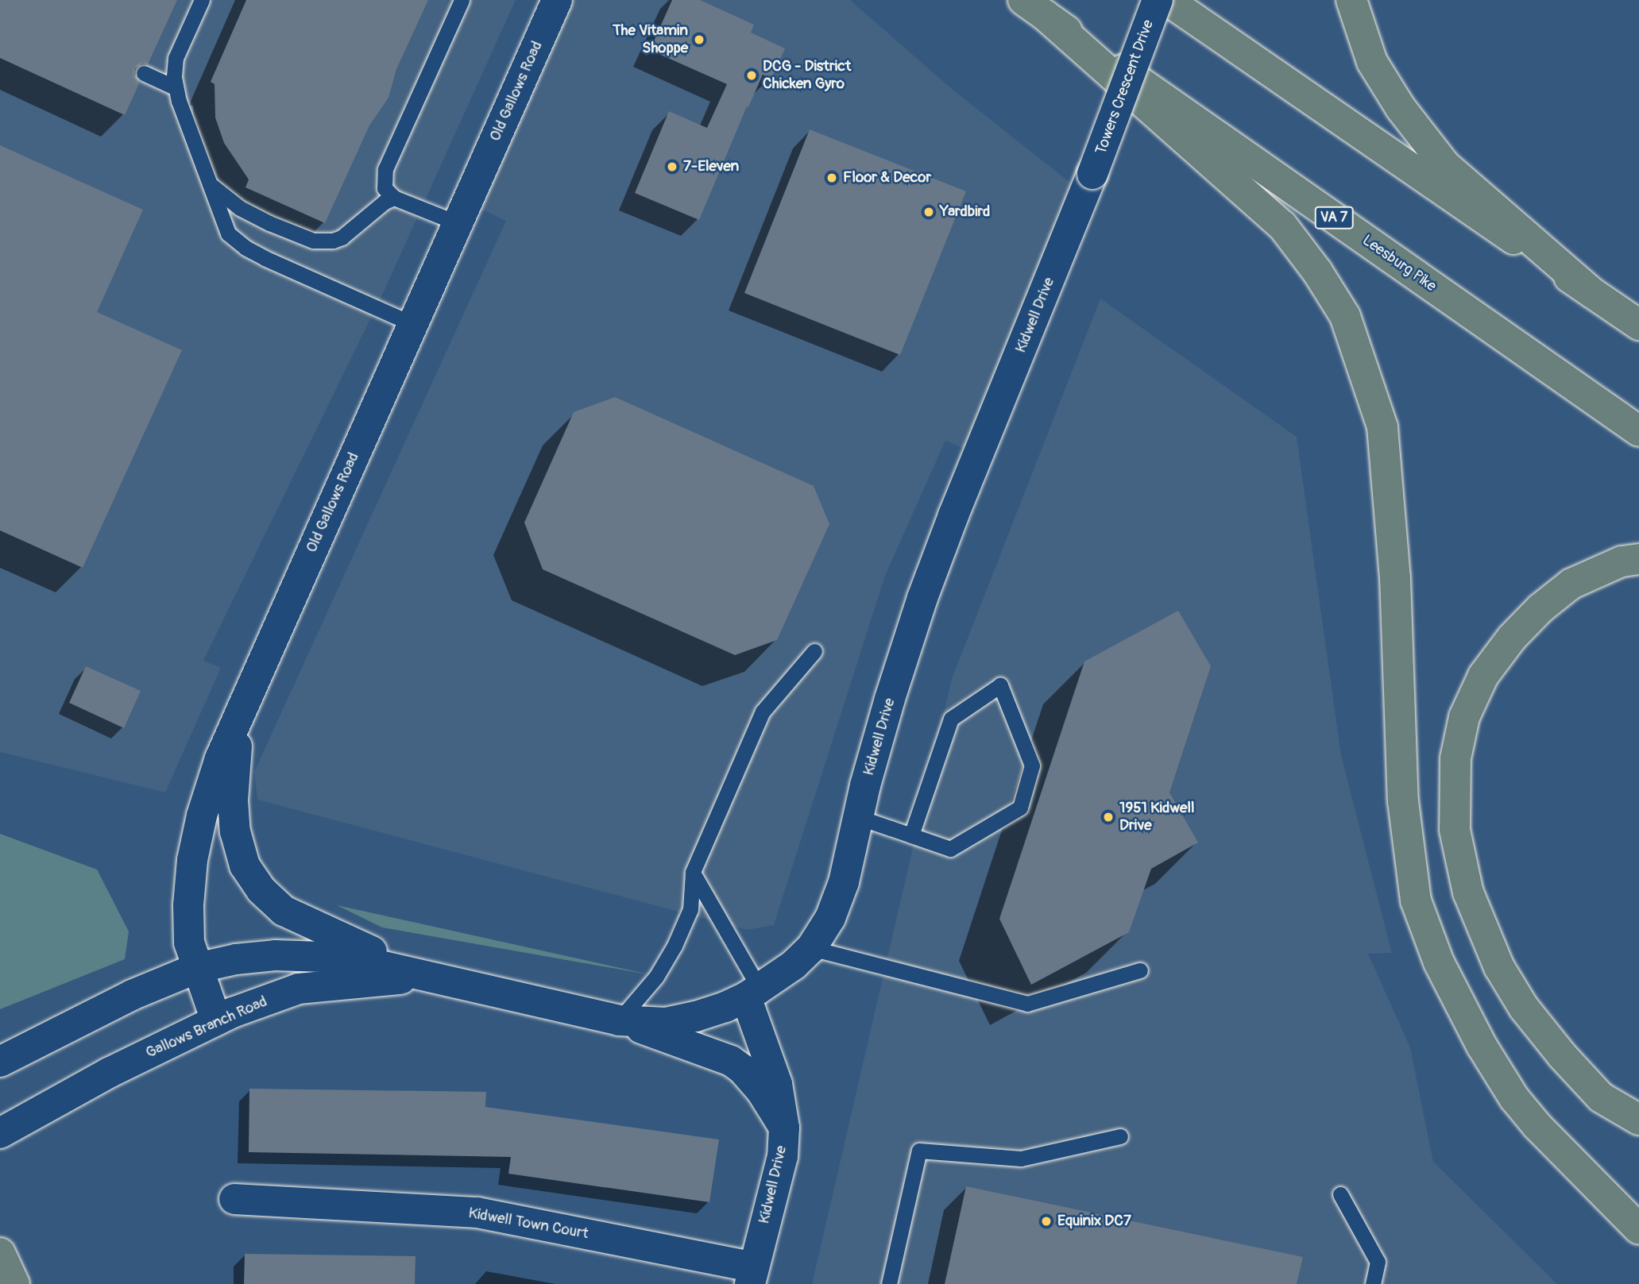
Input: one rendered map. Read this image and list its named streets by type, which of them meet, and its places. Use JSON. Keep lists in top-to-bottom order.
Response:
{
  "streets": {
    "main road": ["VA 7", "Leesburg Pike"],
    "street": [
      "Towers Crescent Drive",
      "Old Gallows Road",
      "Kidwell Drive",
      "Gallows Branch Road",
      "Kidwell Town Court"
    ]
  },
  "crossings": [
    ["Towers Crescent Drive", "Kidwell Drive"],
    ["Old Gallows Road", "Gallows Branch Road"],
    ["Kidwell Drive", "Gallows Branch Road"],
    ["Kidwell Drive", "Kidwell Town Court"]
  ],
  "places": [
    "The Vitamin Shoppe",
    "DCG - District Chicken Gyro",
    "7-Eleven",
    "Floor & Decor",
    "Yardbird",
    "1951 Kidwell Drive",
    "Equinix DC7"
  ]
}
